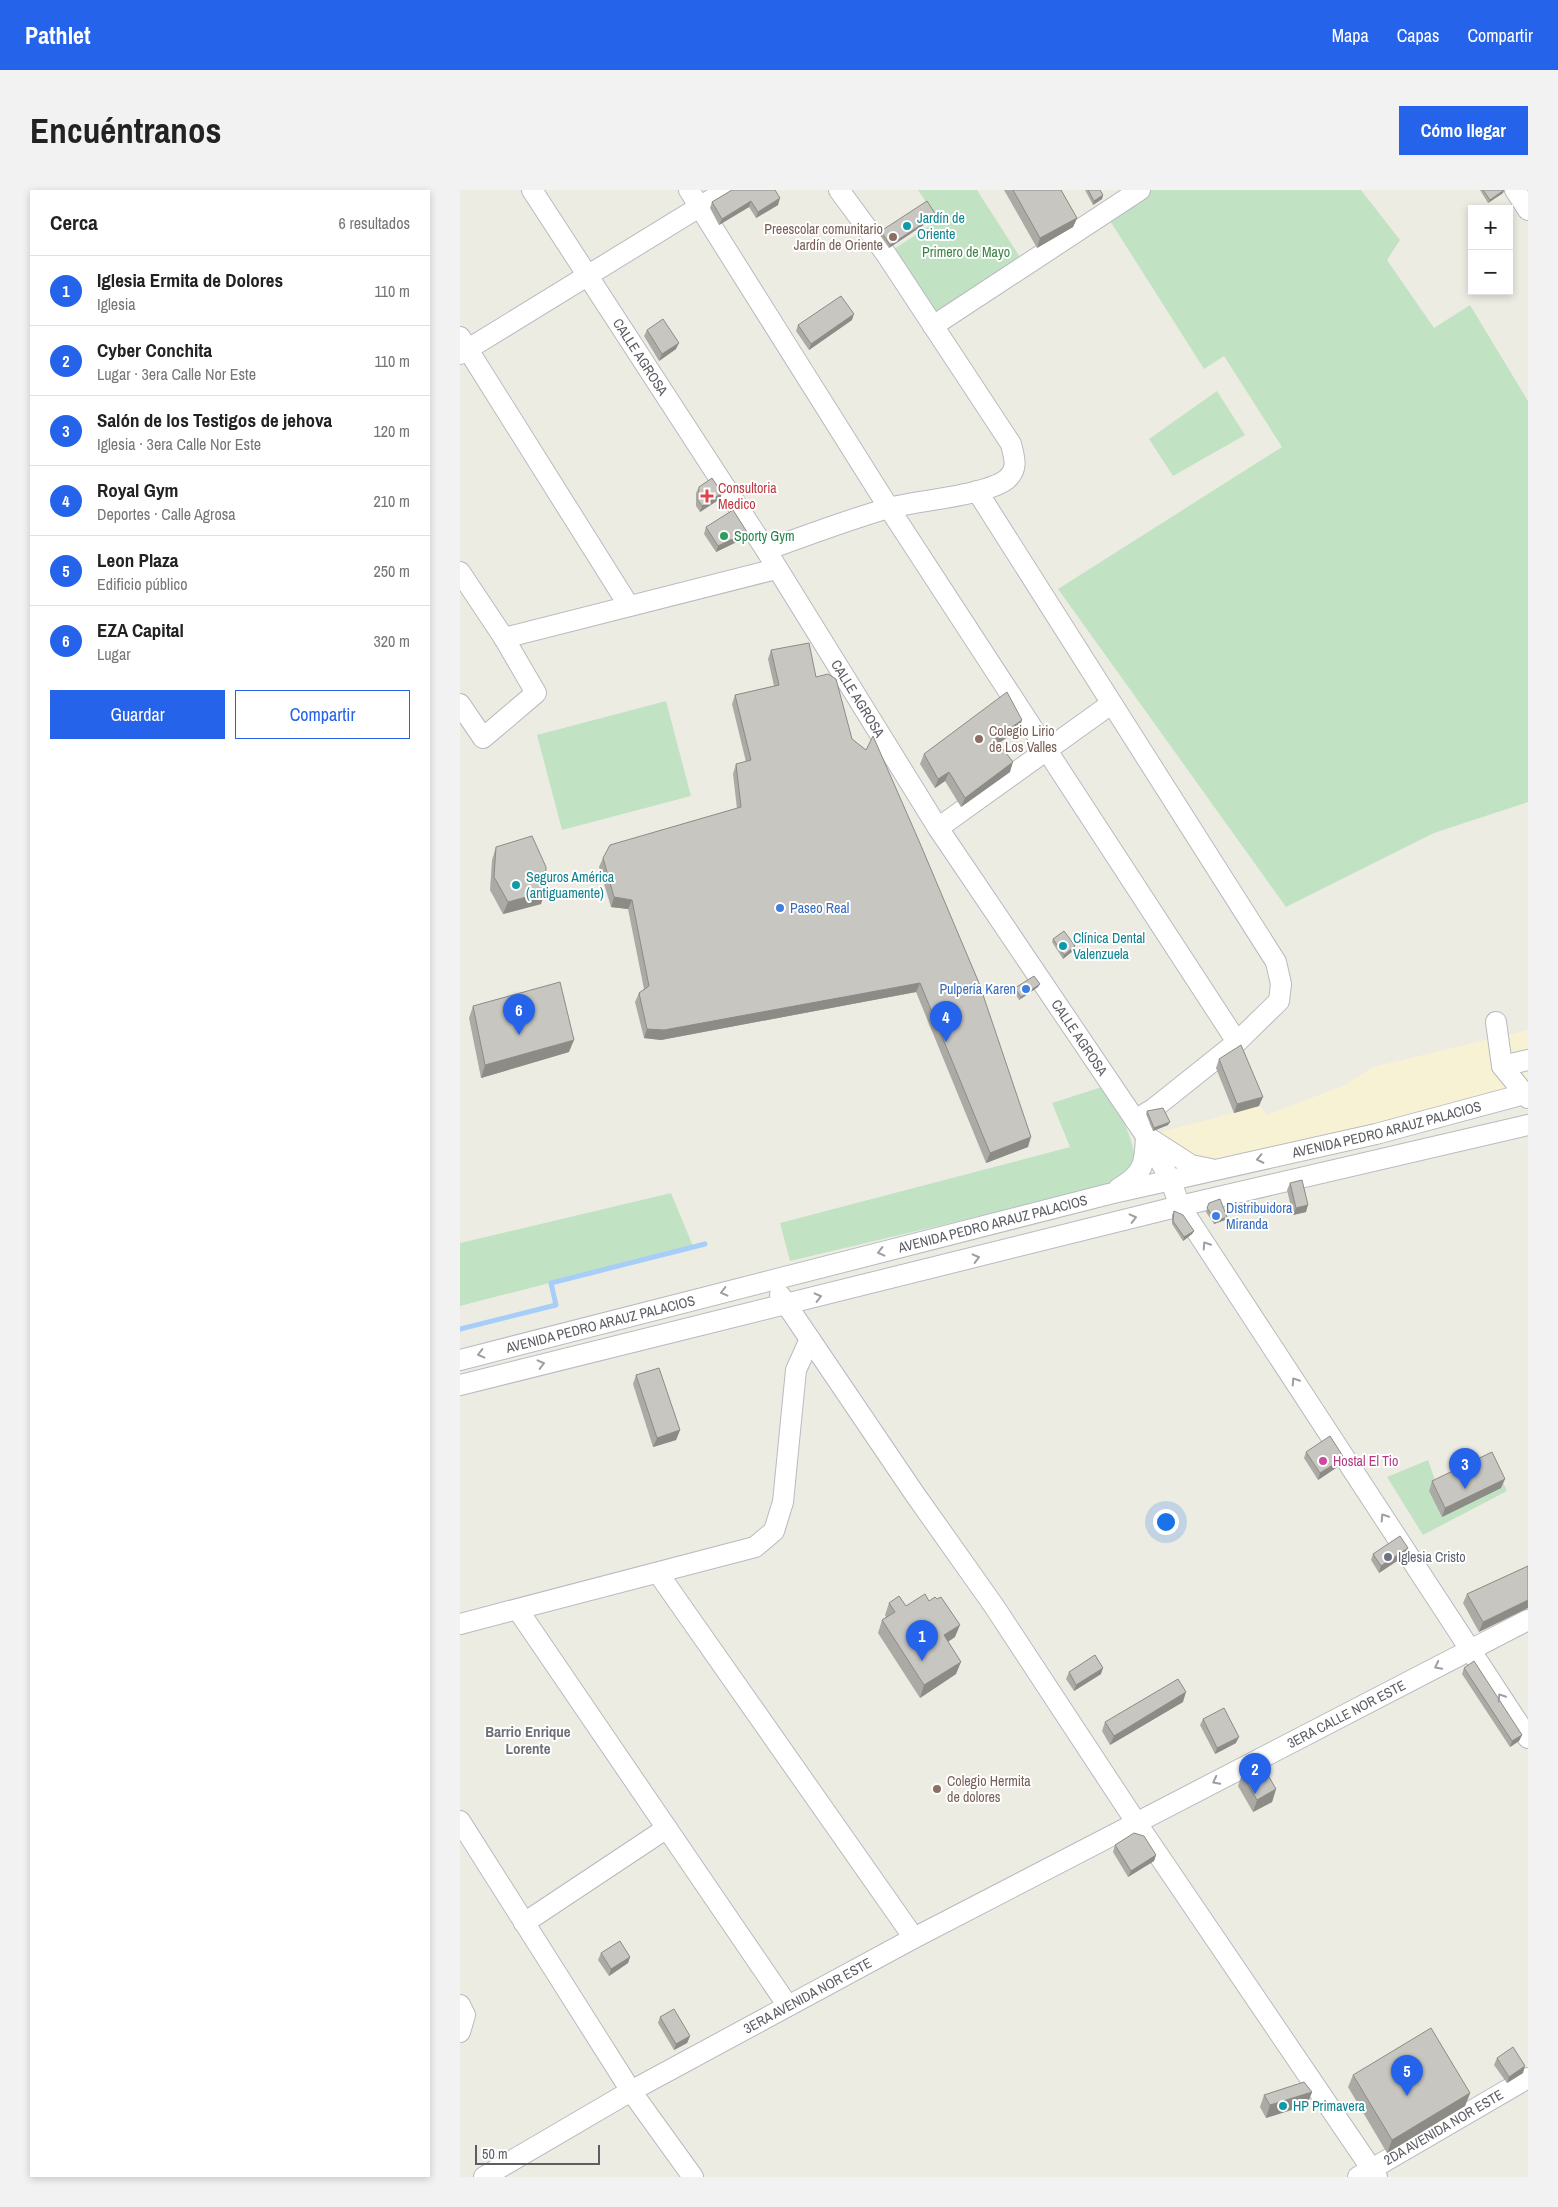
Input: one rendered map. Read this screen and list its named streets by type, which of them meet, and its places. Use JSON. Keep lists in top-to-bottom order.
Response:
{
  "streets": {
    "street": [
      "CALLE AGROSA",
      "AVENIDA PEDRO ARAUZ PALACIOS",
      "3ERA CALLE NOR ESTE",
      "3ERA AVENIDA NOR ESTE",
      "2DA AVENIDA NOR ESTE"
    ]
  },
  "crossings": [
    ["CALLE AGROSA", "AVENIDA PEDRO ARAUZ PALACIOS"],
    ["CALLE AGROSA", "3ERA CALLE NOR ESTE"],
    ["3ERA CALLE NOR ESTE", "3ERA AVENIDA NOR ESTE"]
  ],
  "one_way": ["3ERA CALLE NOR ESTE"],
  "districts": ["Barrio Enrique Lorente"],
  "parks": ["Primero de Mayo"],
  "places": {
    "other": [
      "Jardín de Oriente",
      "Preescolar comunitario Jardín de Oriente",
      "Sporty Gym",
      "Colegio Lirio de Los Valles",
      "Seguros América (antiguamente)",
      "Paseo Real",
      "Clínica Dental Valenzuela",
      "Pulpería Karen",
      "Distribuidora Miranda",
      "Hostal El Tio",
      "Iglesia Cristo",
      "Colegio Hermita de dolores",
      "HP Primavera"
    ],
    "health": ["Consultoria Medico"]
  },
  "scale_bar": "50 m",
  "page": {
    "header": "Pathlet",
    "nav": ["Mapa", "Capas", "Compartir"],
    "buttons": [
      "Cómo llegar",
      ["Guardar", "Compartir"]
    ],
    "title": "Encuéntranos",
    "heading": ["Cerca", "6 resultados"],
    "map_buttons": ["+", "−"],
    "list": [
      {
        "mark": "1",
        "name": "Iglesia Ermita de Dolores",
        "note": "Iglesia",
        "value": "110 m"
      },
      {
        "mark": "2",
        "name": "Cyber Conchita",
        "note": "Lugar · 3era Calle Nor Este",
        "value": "110 m"
      },
      {
        "mark": "3",
        "name": "Salón de los Testigos de jehova",
        "note": "Iglesia · 3era Calle Nor Este",
        "value": "120 m"
      },
      {
        "mark": "4",
        "name": "Royal Gym",
        "note": "Deportes · Calle Agrosa",
        "value": "210 m"
      },
      {
        "mark": "5",
        "name": "Leon Plaza",
        "note": "Edificio público",
        "value": "250 m"
      },
      {
        "mark": "6",
        "name": "EZA Capital",
        "note": "Lugar",
        "value": "320 m"
      }
    ],
    "pins": [
      "6",
      "4",
      "3",
      "1",
      "2",
      "5"
    ],
    "scale": "50 m"
  }
}
